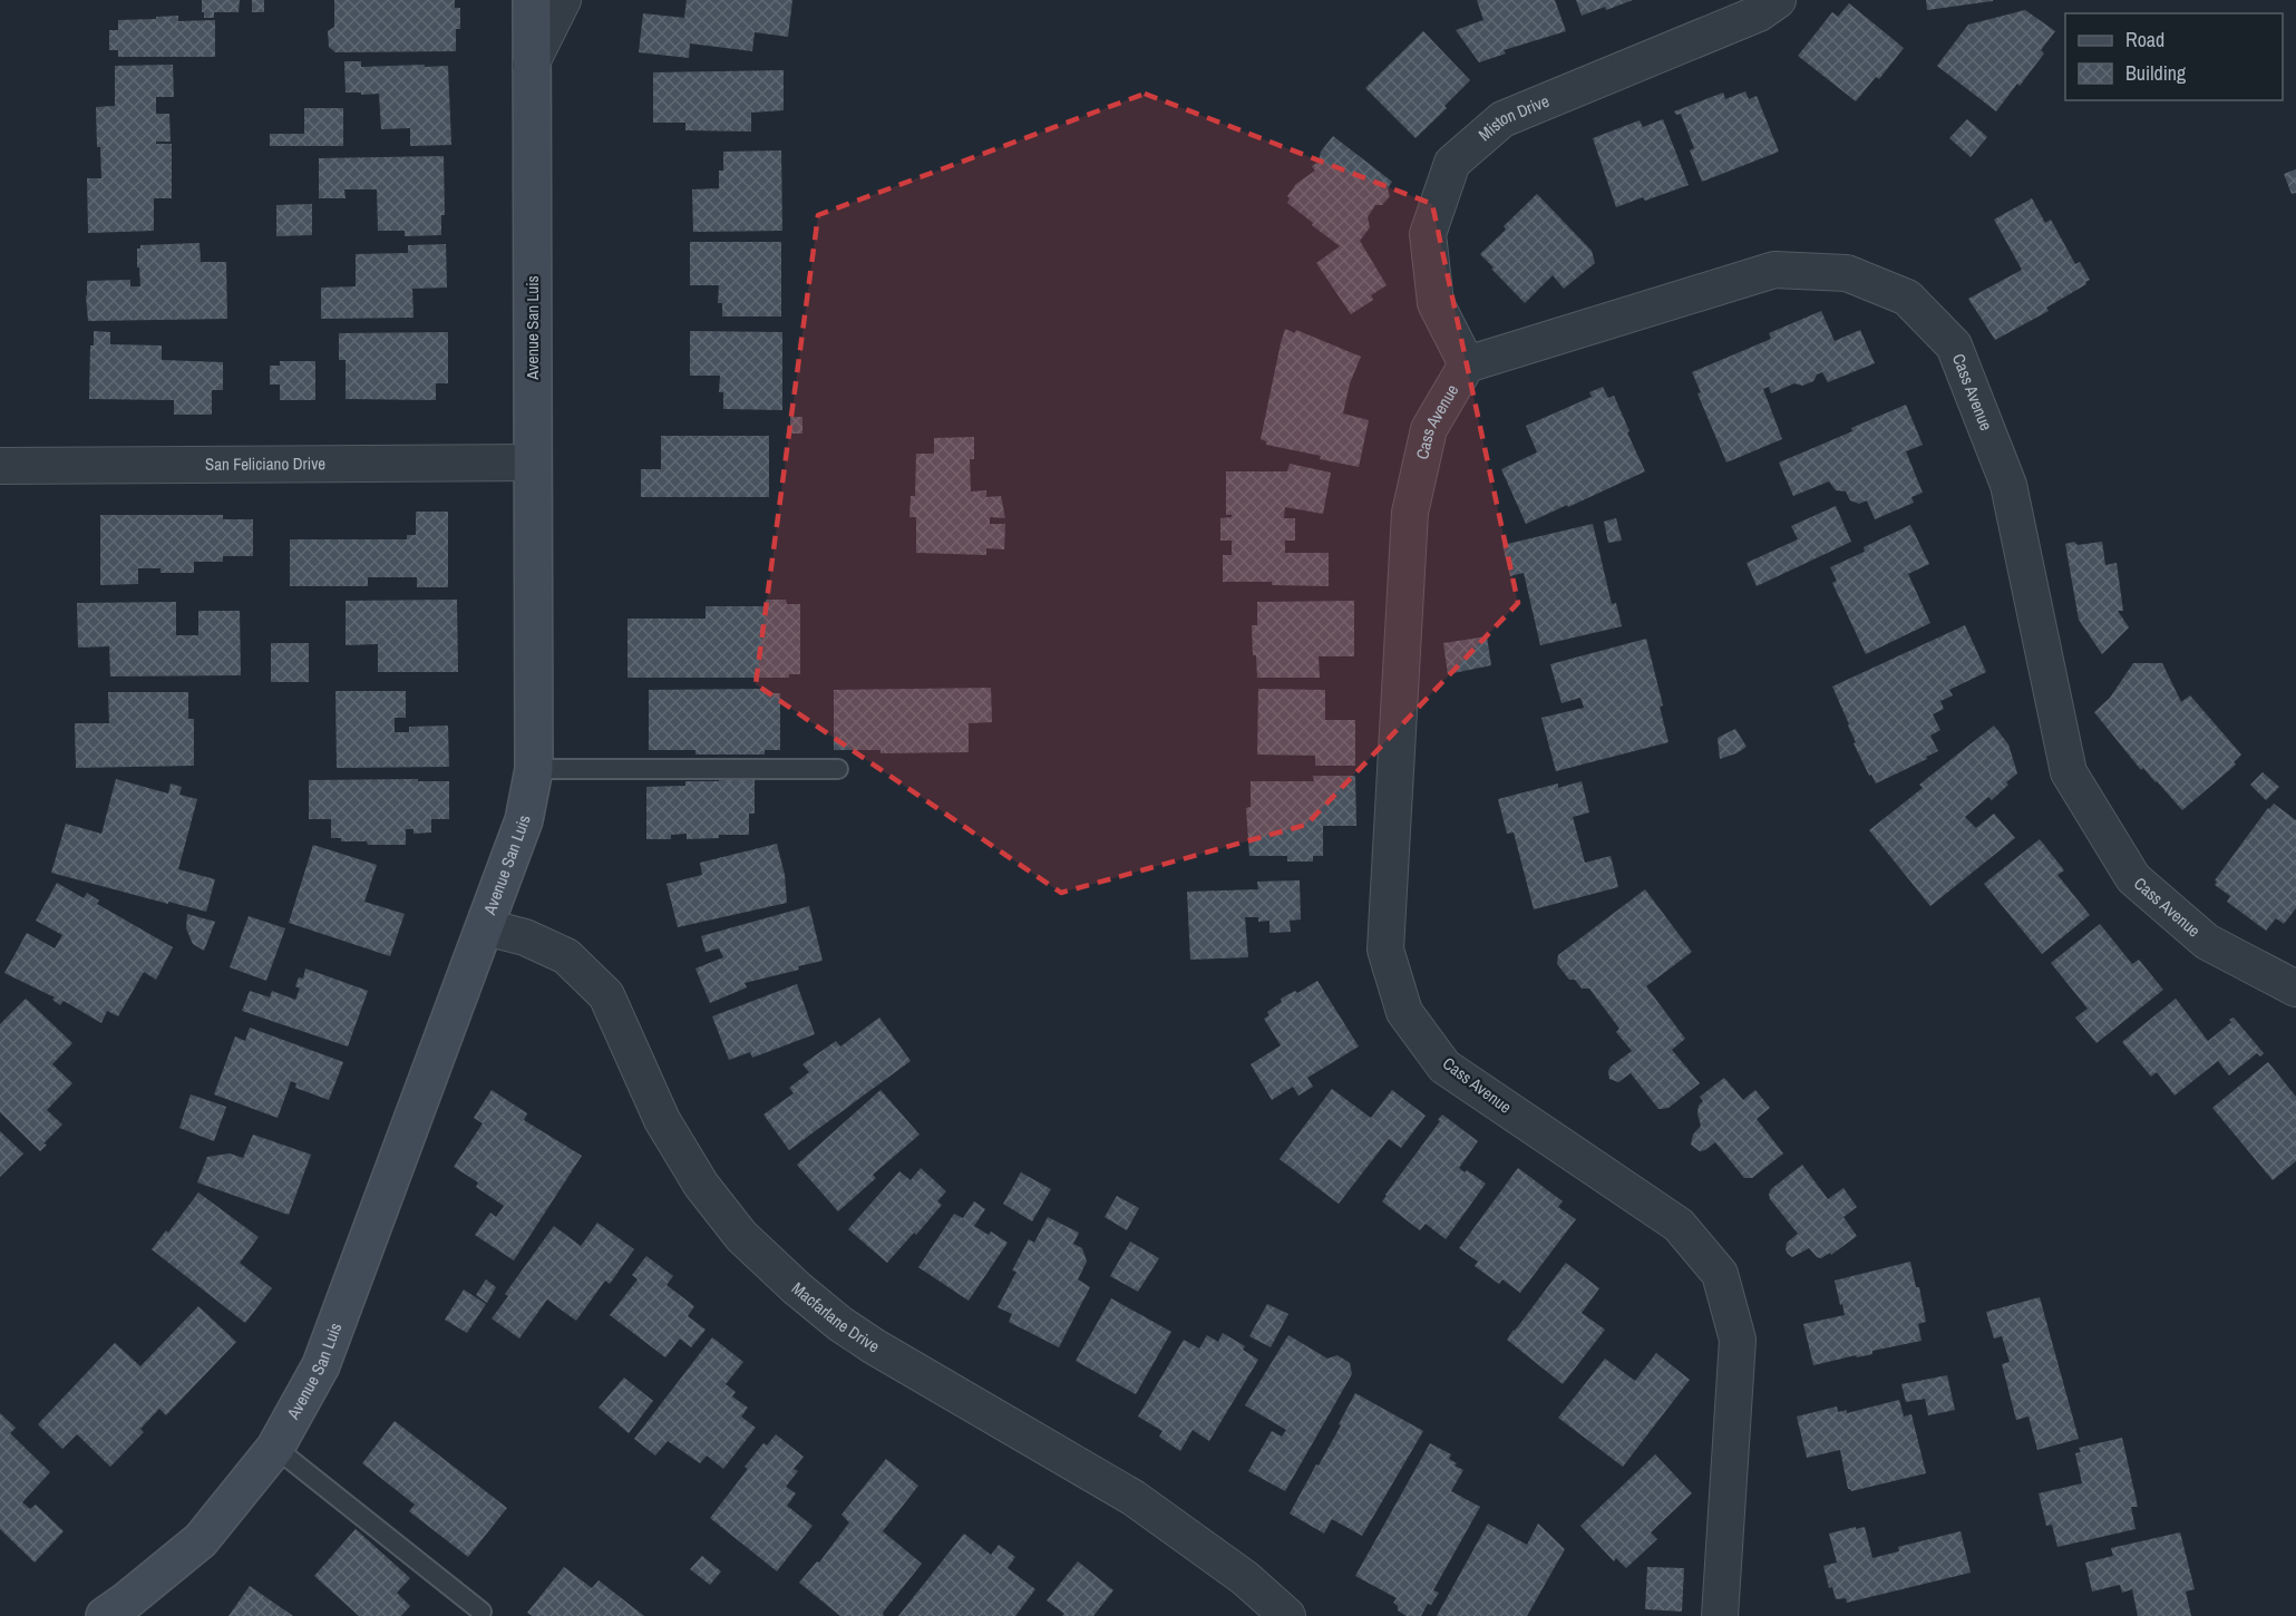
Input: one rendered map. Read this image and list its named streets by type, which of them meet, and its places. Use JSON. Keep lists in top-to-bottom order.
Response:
{
  "streets": {
    "street": [
      "Miston Drive",
      "Avenue San Luis",
      "Cass Avenue",
      "San Feliciano Drive",
      "Macfarlane Drive"
    ]
  },
  "crossings": [
    ["Miston Drive", "Cass Avenue"],
    ["Avenue San Luis", "San Feliciano Drive"],
    ["Avenue San Luis", "Macfarlane Drive"]
  ],
  "legend": ["Road", "Building"]
}
